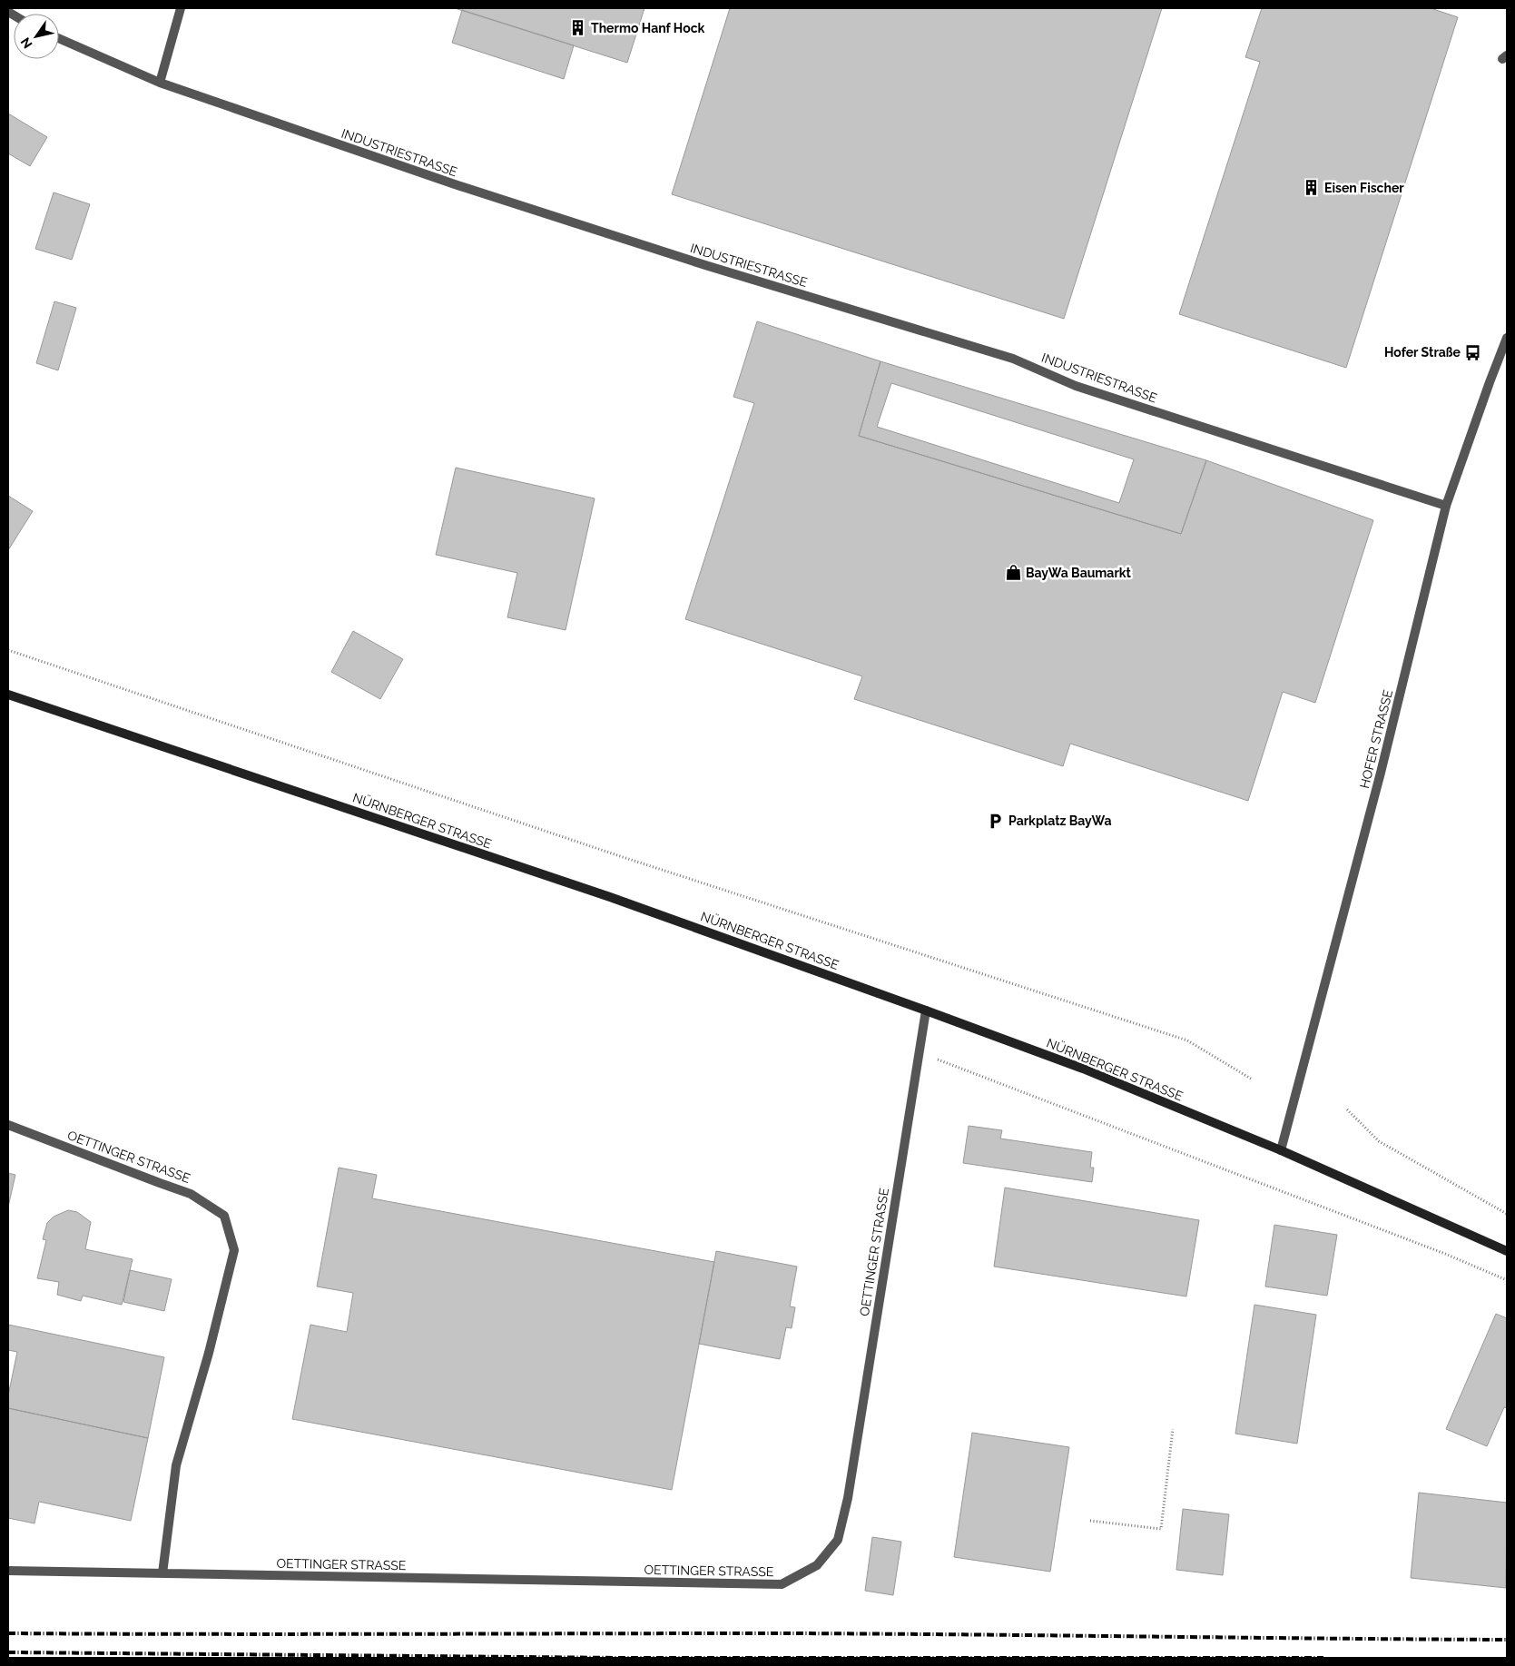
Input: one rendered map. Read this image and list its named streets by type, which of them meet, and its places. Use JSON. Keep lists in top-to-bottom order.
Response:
{
  "streets": {
    "main road": ["NÜRNBERGER STRASSE"],
    "street": ["INDUSTRIESTRASSE", "HOFER STRASSE", "OETTINGER STRASSE"]
  },
  "crossings": [
    ["INDUSTRIESTRASSE", "HOFER STRASSE"],
    ["HOFER STRASSE", "NÜRNBERGER STRASSE"],
    ["NÜRNBERGER STRASSE", "OETTINGER STRASSE"]
  ],
  "places": {
    "building": ["Thermo Hanf Hock", "Eisen Fischer"],
    "bus stop": ["Hofer Straße"],
    "shop": ["BayWa Baumarkt"],
    "parking": ["Parkplatz BayWa"]
  },
  "north": "bottom left"
}
